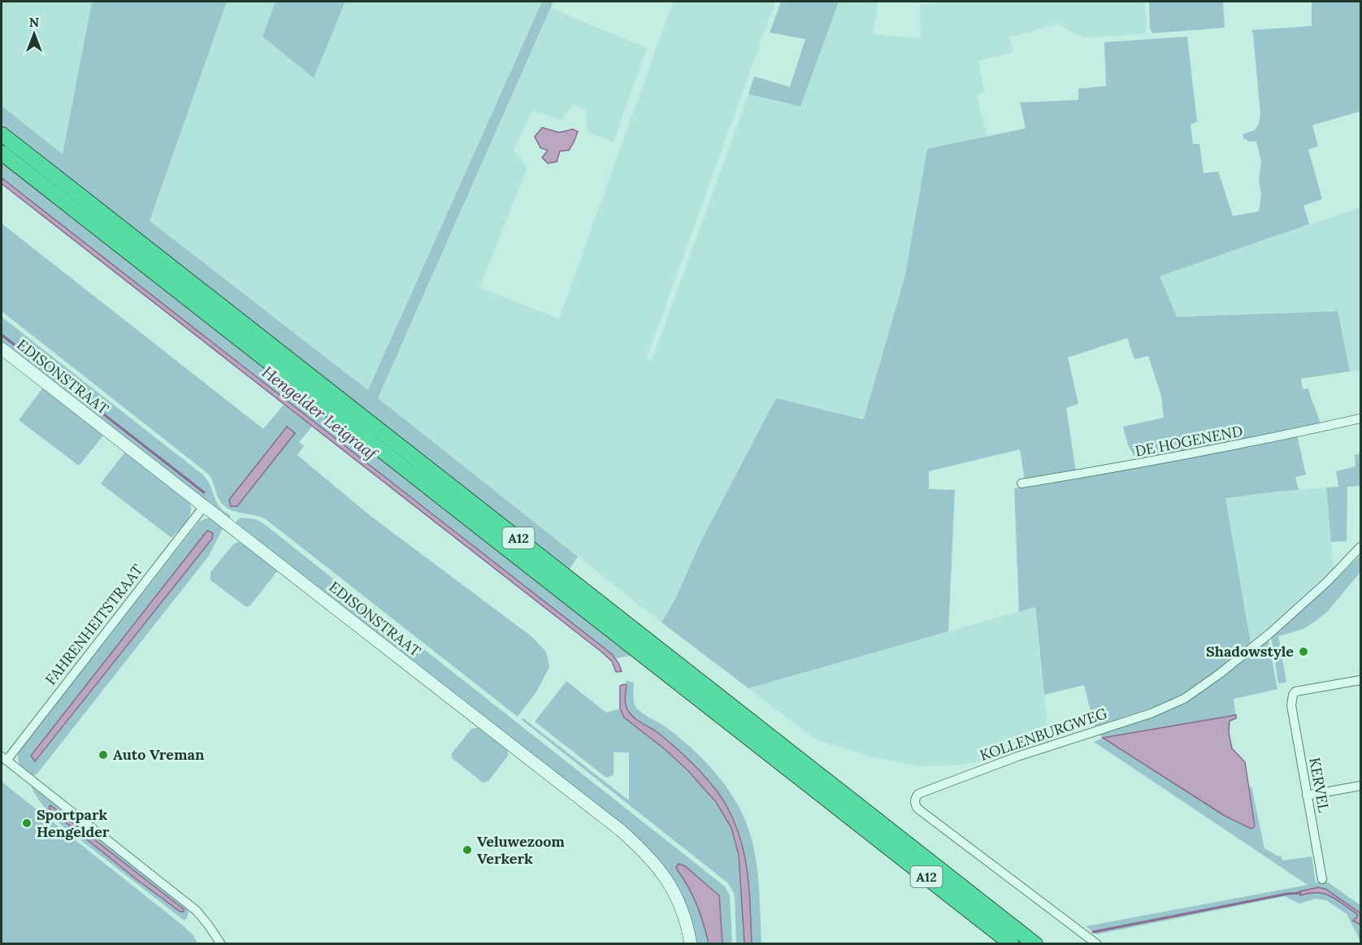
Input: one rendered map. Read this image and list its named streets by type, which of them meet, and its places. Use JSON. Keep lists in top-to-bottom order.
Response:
{
  "streets": {
    "highway": ["A12"],
    "street": [
      "EDISONSTRAAT",
      "DE HOGENEND",
      "FAHRENHEITSTRAAT",
      "KOLLENBURGWEG",
      "KERVEL"
    ]
  },
  "crossings": [
    ["EDISONSTRAAT", "FAHRENHEITSTRAAT"]
  ],
  "water": ["Hengelder Leigraaf"],
  "places": [
    "Shadowstyle",
    "Auto Vreman",
    "Sportpark Hengelder",
    "Veluwezoom Verkerk"
  ],
  "north": "top"
}
